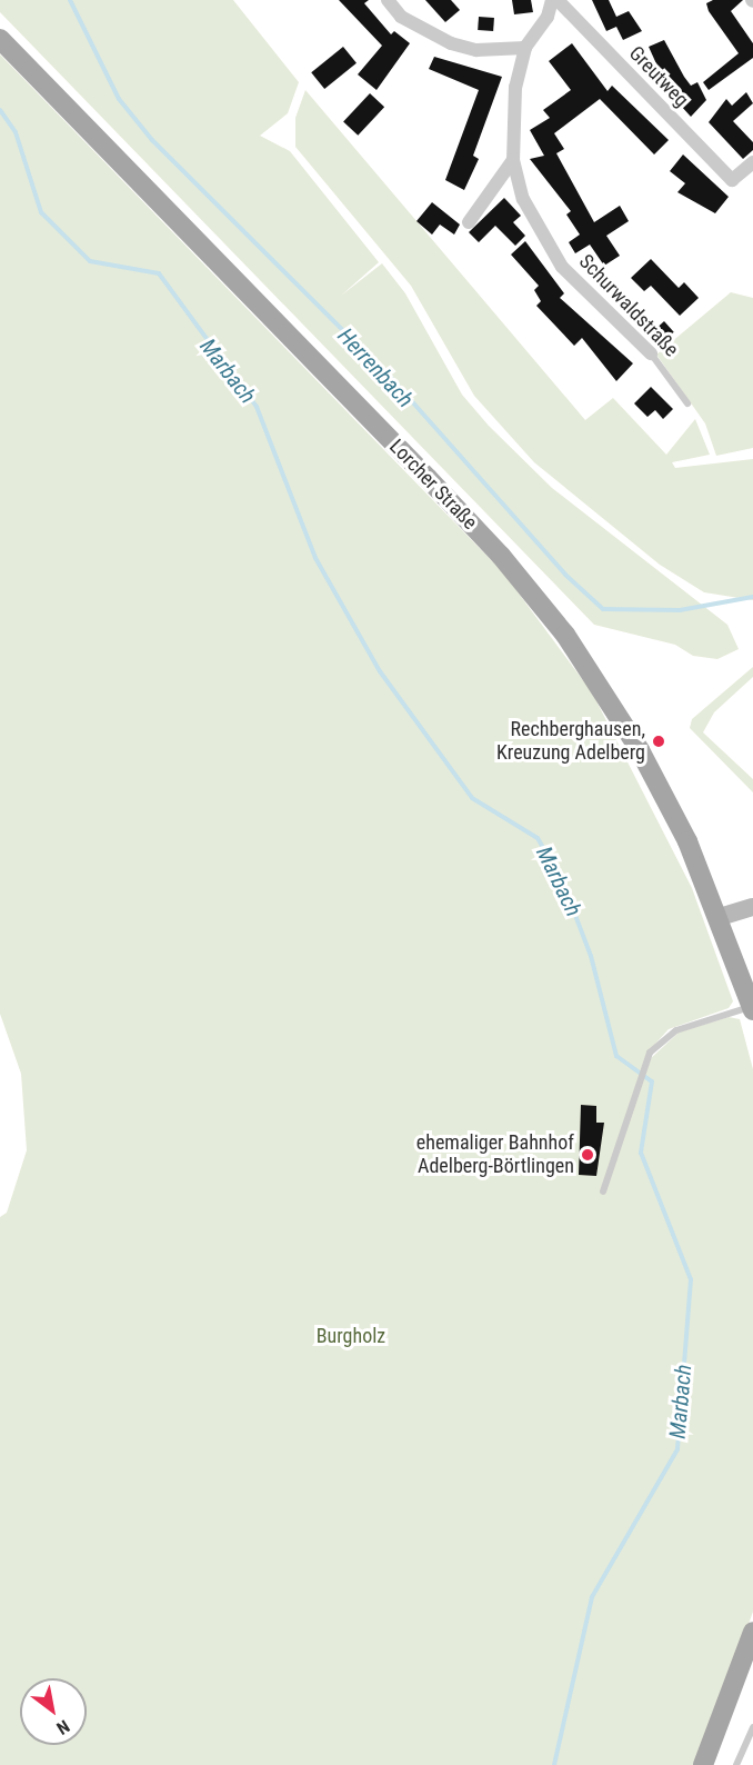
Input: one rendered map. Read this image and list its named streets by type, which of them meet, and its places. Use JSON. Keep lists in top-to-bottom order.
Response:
{
  "streets": {
    "main road": ["Lorcher Straße"],
    "street": ["Greutweg", "Schurwaldstraße"]
  },
  "water": ["Herrenbach", "Marbach"],
  "parks": ["Burgholz"],
  "places": ["Rechberghausen, Kreuzung Adelberg", "ehemaliger Bahnhof Adelberg-Börtlingen"],
  "north": "bottom right"
}
